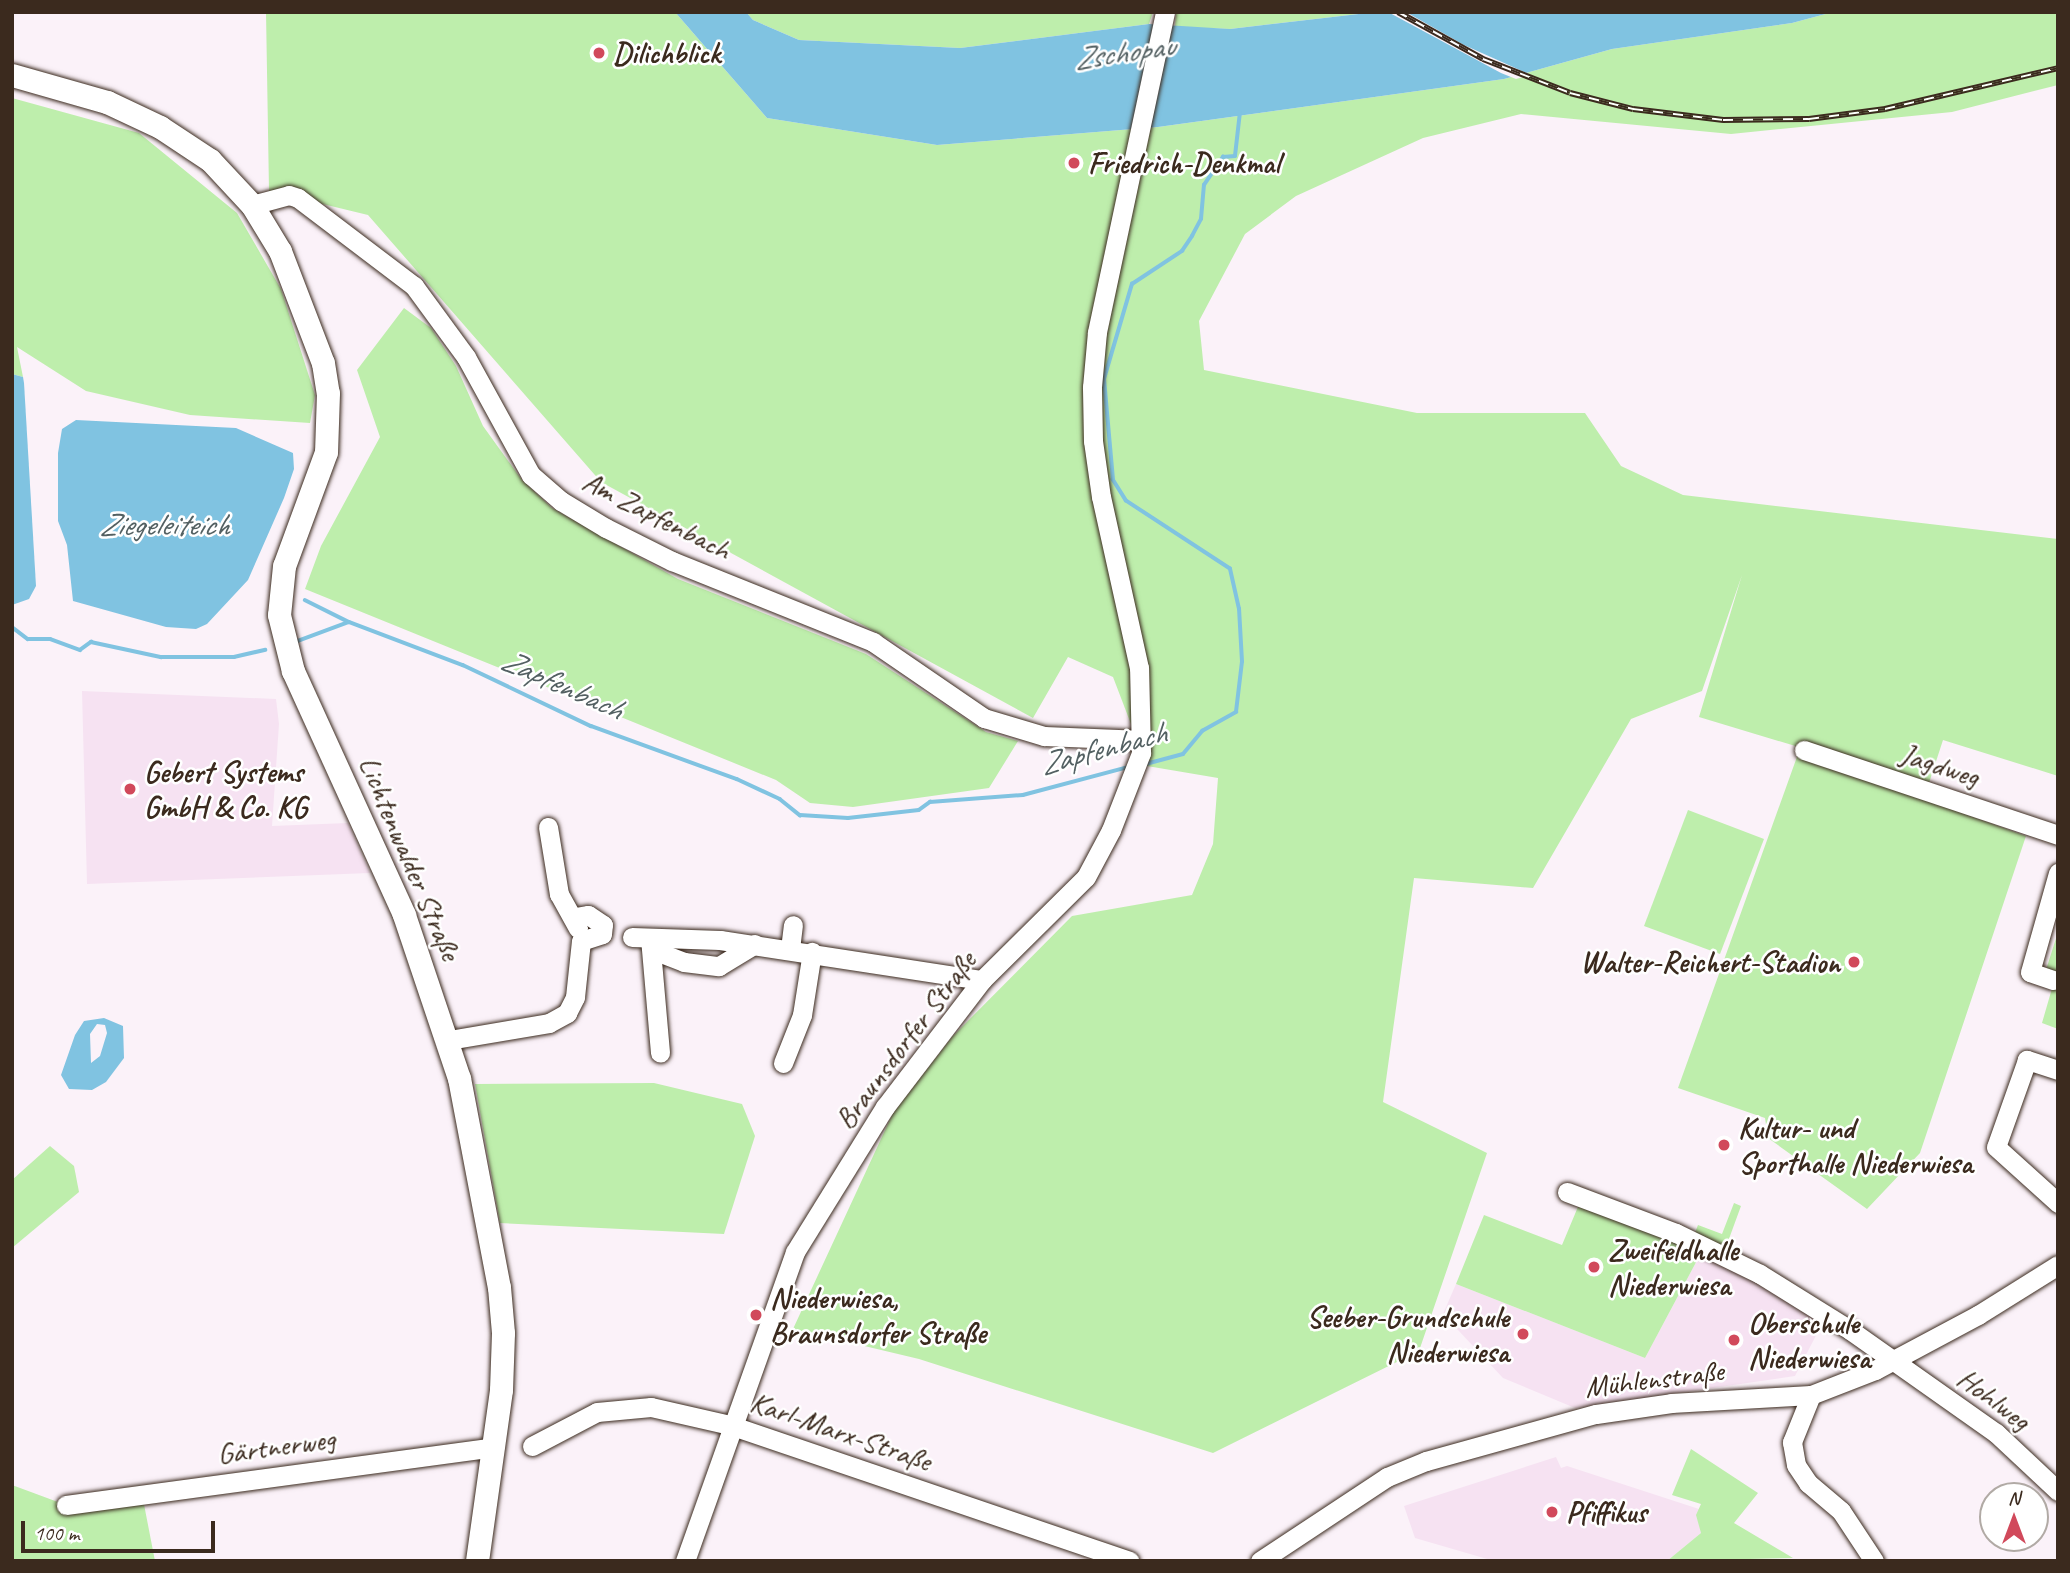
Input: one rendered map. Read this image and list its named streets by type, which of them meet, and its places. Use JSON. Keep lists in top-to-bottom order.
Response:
{
  "streets": {
    "main road": ["Lichtenwalder Straße"],
    "street": [
      "Am Zapfenbach",
      "Jagdweg",
      "Braunsdorfer Straße",
      "Mühlenstraße",
      "Hohlweg",
      "Karl-Marx-Straße",
      "Gärtnerweg"
    ]
  },
  "crossings": [
    ["Am Zapfenbach", "Lichtenwalder Straße"],
    ["Am Zapfenbach", "Braunsdorfer Straße"],
    ["Lichtenwalder Straße", "Gärtnerweg"],
    ["Braunsdorfer Straße", "Karl-Marx-Straße"],
    ["Mühlenstraße", "Hohlweg"]
  ],
  "water": ["Zschopau", "Ziegeleiteich", "Zapfenbach"],
  "places": [
    "Dilichblick",
    "Friedrich-Denkmal",
    "Gebert Systems GmbH & Co. KG",
    "Walter-Reichert-Stadion",
    "Kultur- und Sporthalle Niederwiesa",
    "Zweifeldhalle Niederwiesa",
    "Niederwiesa, Braunsdorfer Straße",
    "Seeber-Grundschule Niederwiesa",
    "Oberschule Niederwiesa",
    "Pfiffikus"
  ],
  "scale_bar": "100 m",
  "north": "top"
}
